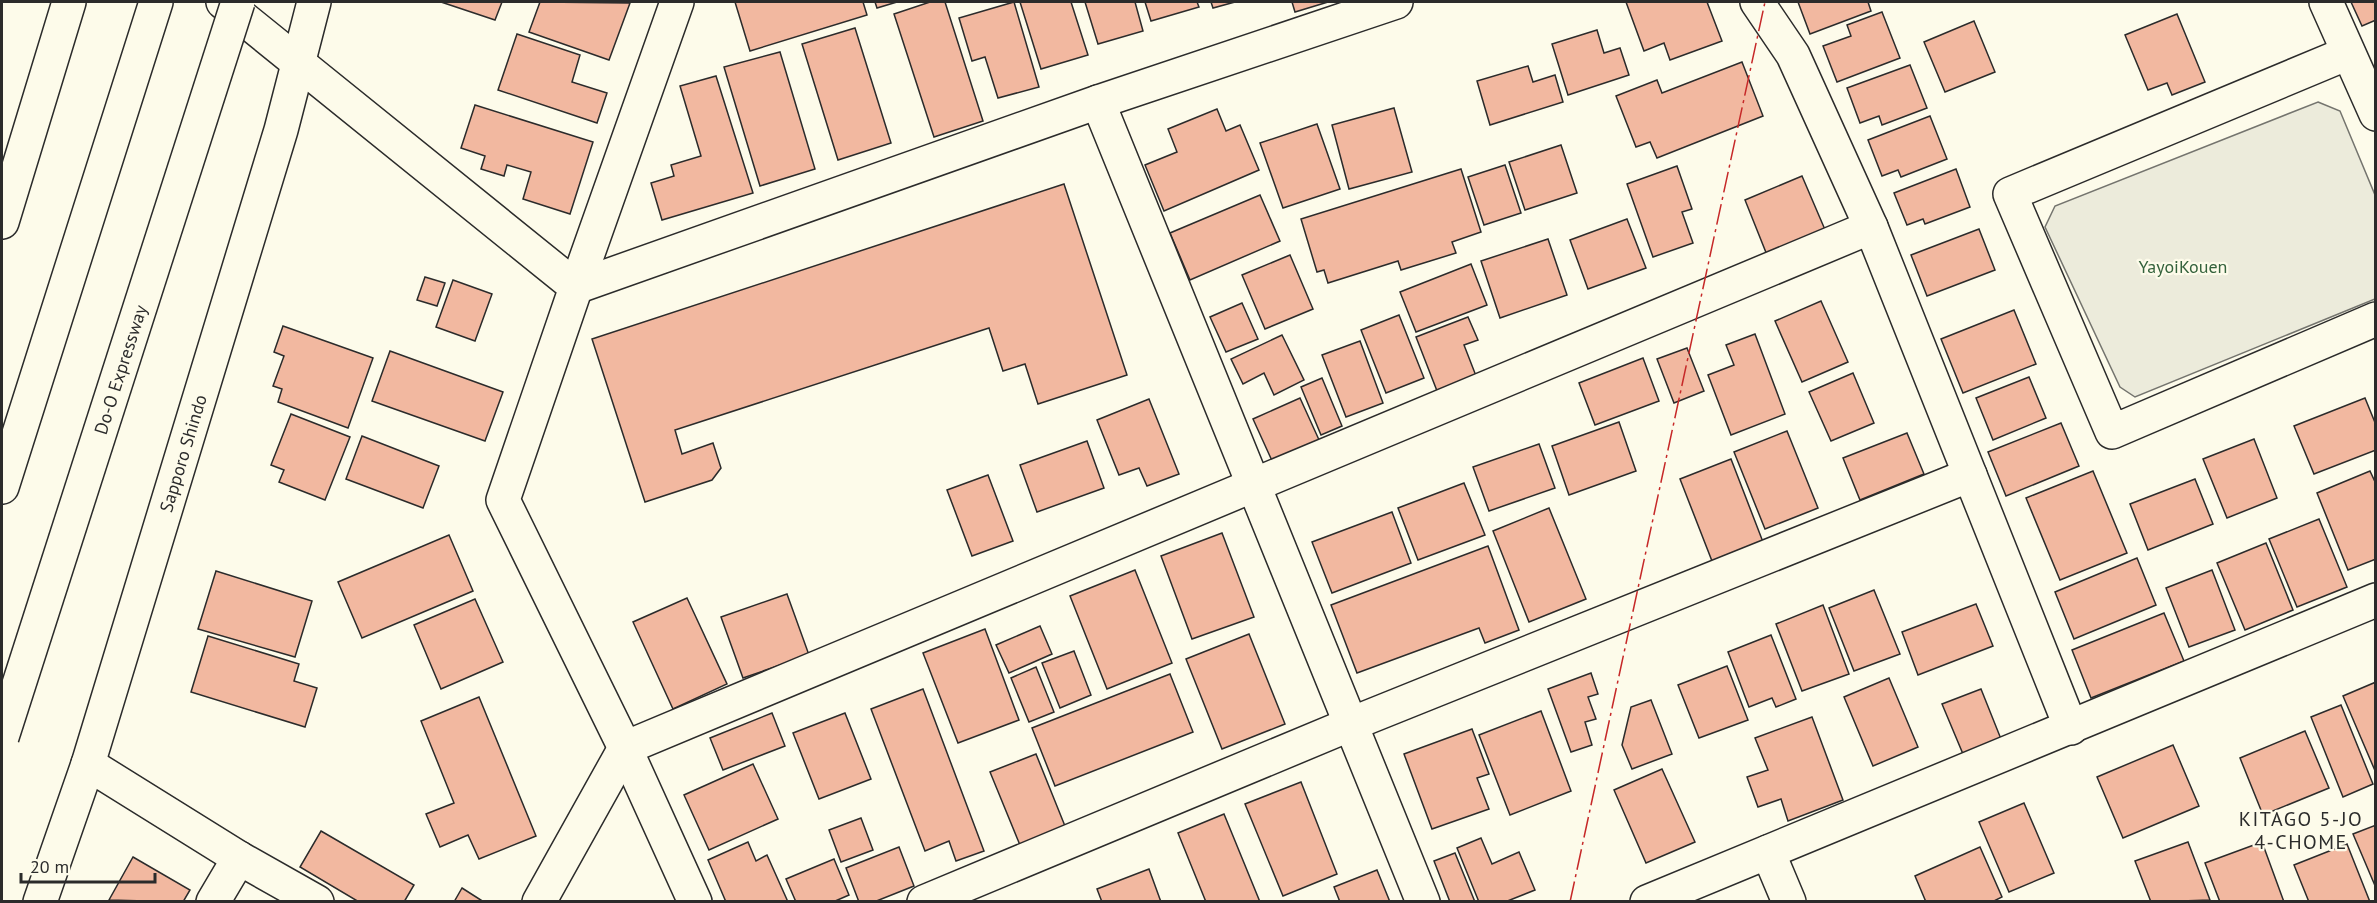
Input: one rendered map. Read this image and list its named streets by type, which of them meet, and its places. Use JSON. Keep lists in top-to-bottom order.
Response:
{
  "streets": {
    "main road": ["Do-O Expressway", "Sapporo Shindo"]
  },
  "districts": ["KITAGO 5-JO 4-CHOME"],
  "parks": ["YayoiKouen"],
  "scale_bar": "20 m"
}
